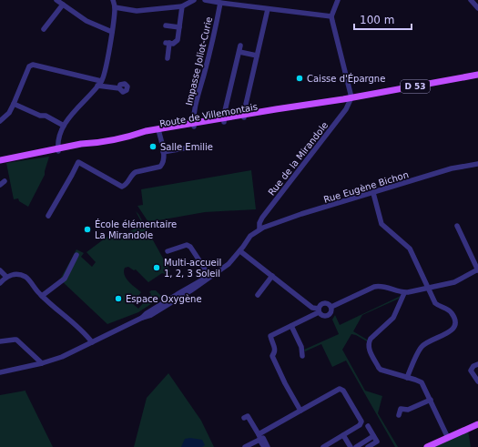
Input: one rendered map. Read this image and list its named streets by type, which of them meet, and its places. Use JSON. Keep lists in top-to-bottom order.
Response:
{
  "streets": {
    "main road": ["D 53", "Route de Villemontais"],
    "street": ["Impasse Joliot-Curie", "Rue de la Mirandole", "Rue Eugène Bichon"]
  },
  "crossings": [
    ["Impasse Joliot-Curie", "Route de Villemontais"],
    ["D 53", "Route de Villemontais"],
    ["D 53", "Rue de la Mirandole"],
    ["Route de Villemontais", "Rue de la Mirandole"],
    ["Rue de la Mirandole", "Rue Eugène Bichon"]
  ],
  "places": [
    "Caisse d'Épargne",
    "Salle Emilie",
    "École élémentaire La Mirandole",
    "Multi-accueil 1, 2, 3 Soleil",
    "Espace Oxygène"
  ],
  "scale_bar": "100 m"
}
